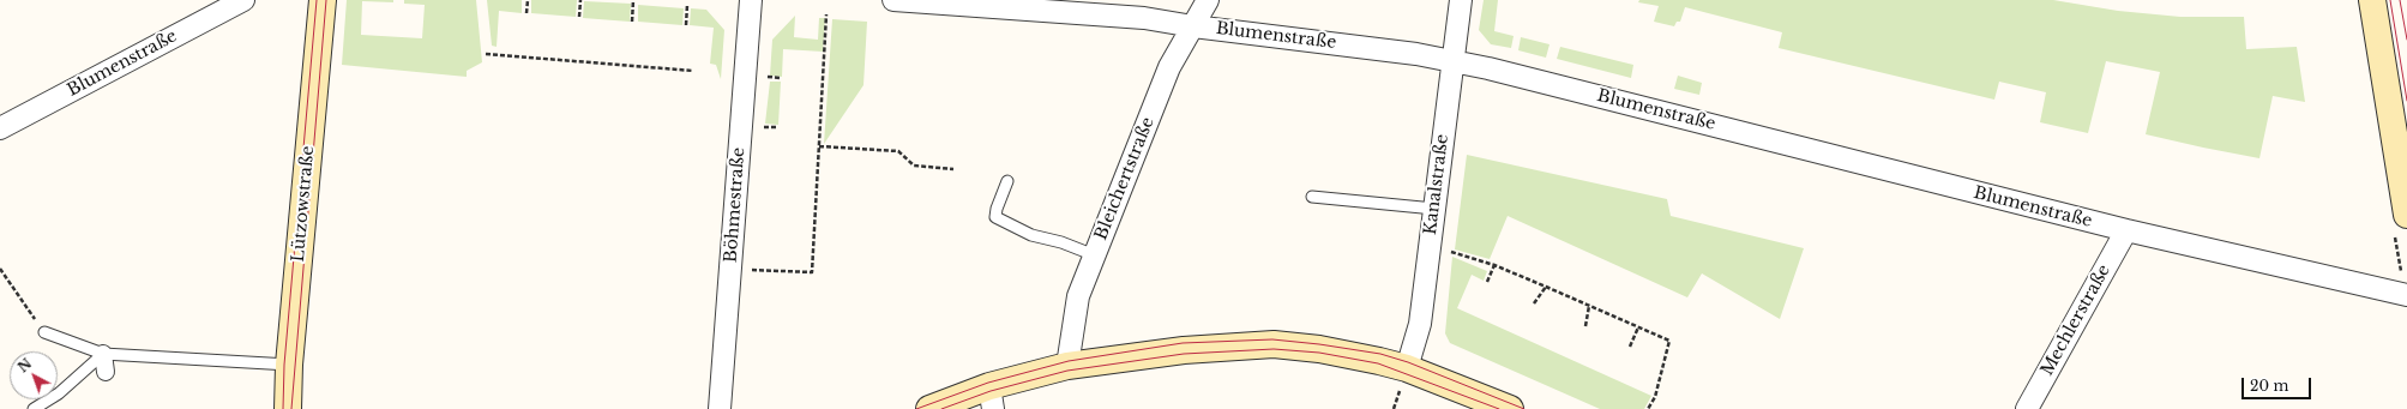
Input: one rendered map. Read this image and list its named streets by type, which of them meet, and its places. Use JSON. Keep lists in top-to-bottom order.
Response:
{
  "streets": {
    "main road": ["Lützowstraße"],
    "street": [
      "Blumenstraße",
      "Bleichertstraße",
      "Kanalstraße",
      "Böhmestraße",
      "Mechlerstraße"
    ]
  },
  "crossings": [
    ["Blumenstraße", "Bleichertstraße"],
    ["Blumenstraße", "Kanalstraße"],
    ["Blumenstraße", "Mechlerstraße"]
  ],
  "scale_bar": "20 m",
  "north": "top left"
}
